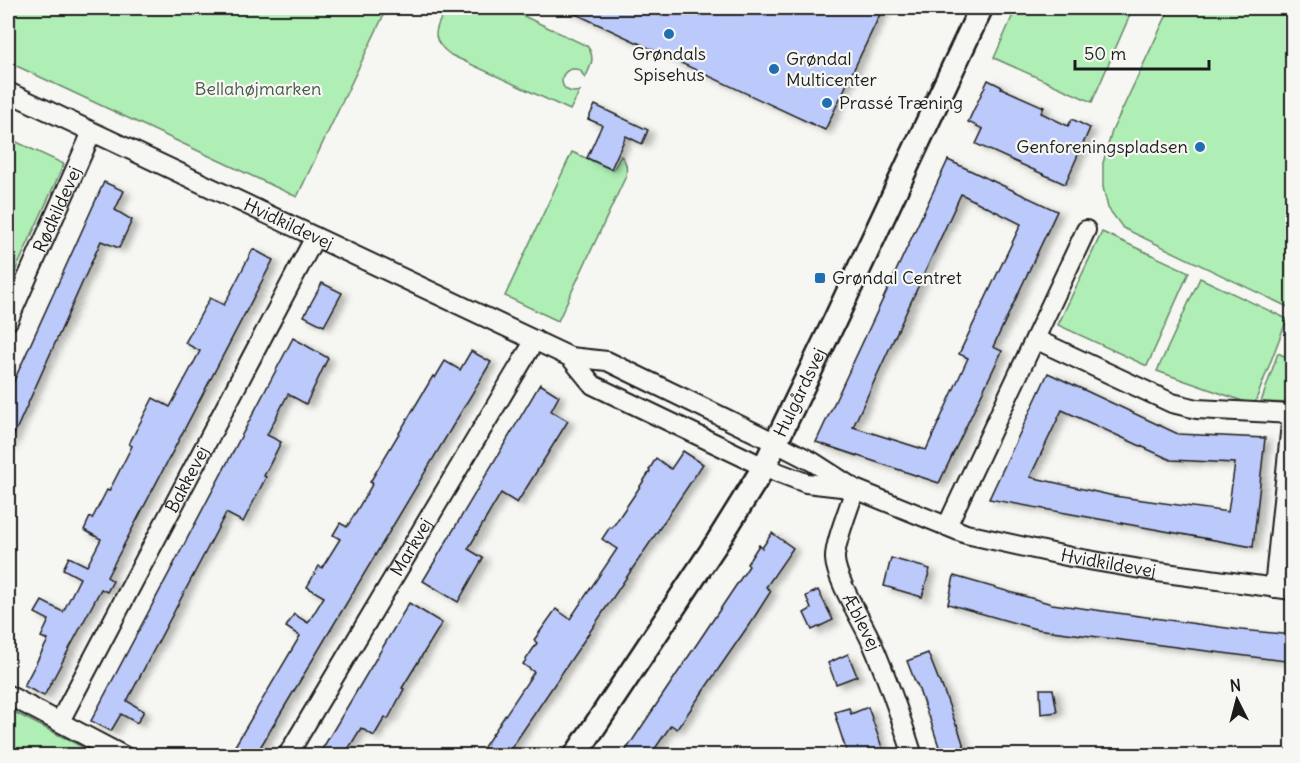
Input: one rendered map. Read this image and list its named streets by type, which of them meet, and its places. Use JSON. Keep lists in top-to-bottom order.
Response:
{
  "streets": {
    "main road": ["Hulgårdsvej"],
    "street": [
      "Rødkildevej",
      "Hvidkildevej",
      "Bakkevej",
      "Markvej",
      "Æblevej"
    ]
  },
  "crossings": [
    ["Rødkildevej", "Hvidkildevej"],
    ["Hvidkildevej", "Hulgårdsvej"],
    ["Hvidkildevej", "Bakkevej"],
    ["Hvidkildevej", "Markvej"],
    ["Hvidkildevej", "Æblevej"]
  ],
  "parks": ["Bellahøjmarken"],
  "places": {
    "other": [
      "Grøndals Spisehus",
      "Grøndal Multicenter",
      "Prassé Træning",
      "Genforeningspladsen"
    ],
    "transit": ["Grøndal Centret"]
  },
  "scale_bar": "50 m",
  "north": "top"
}
